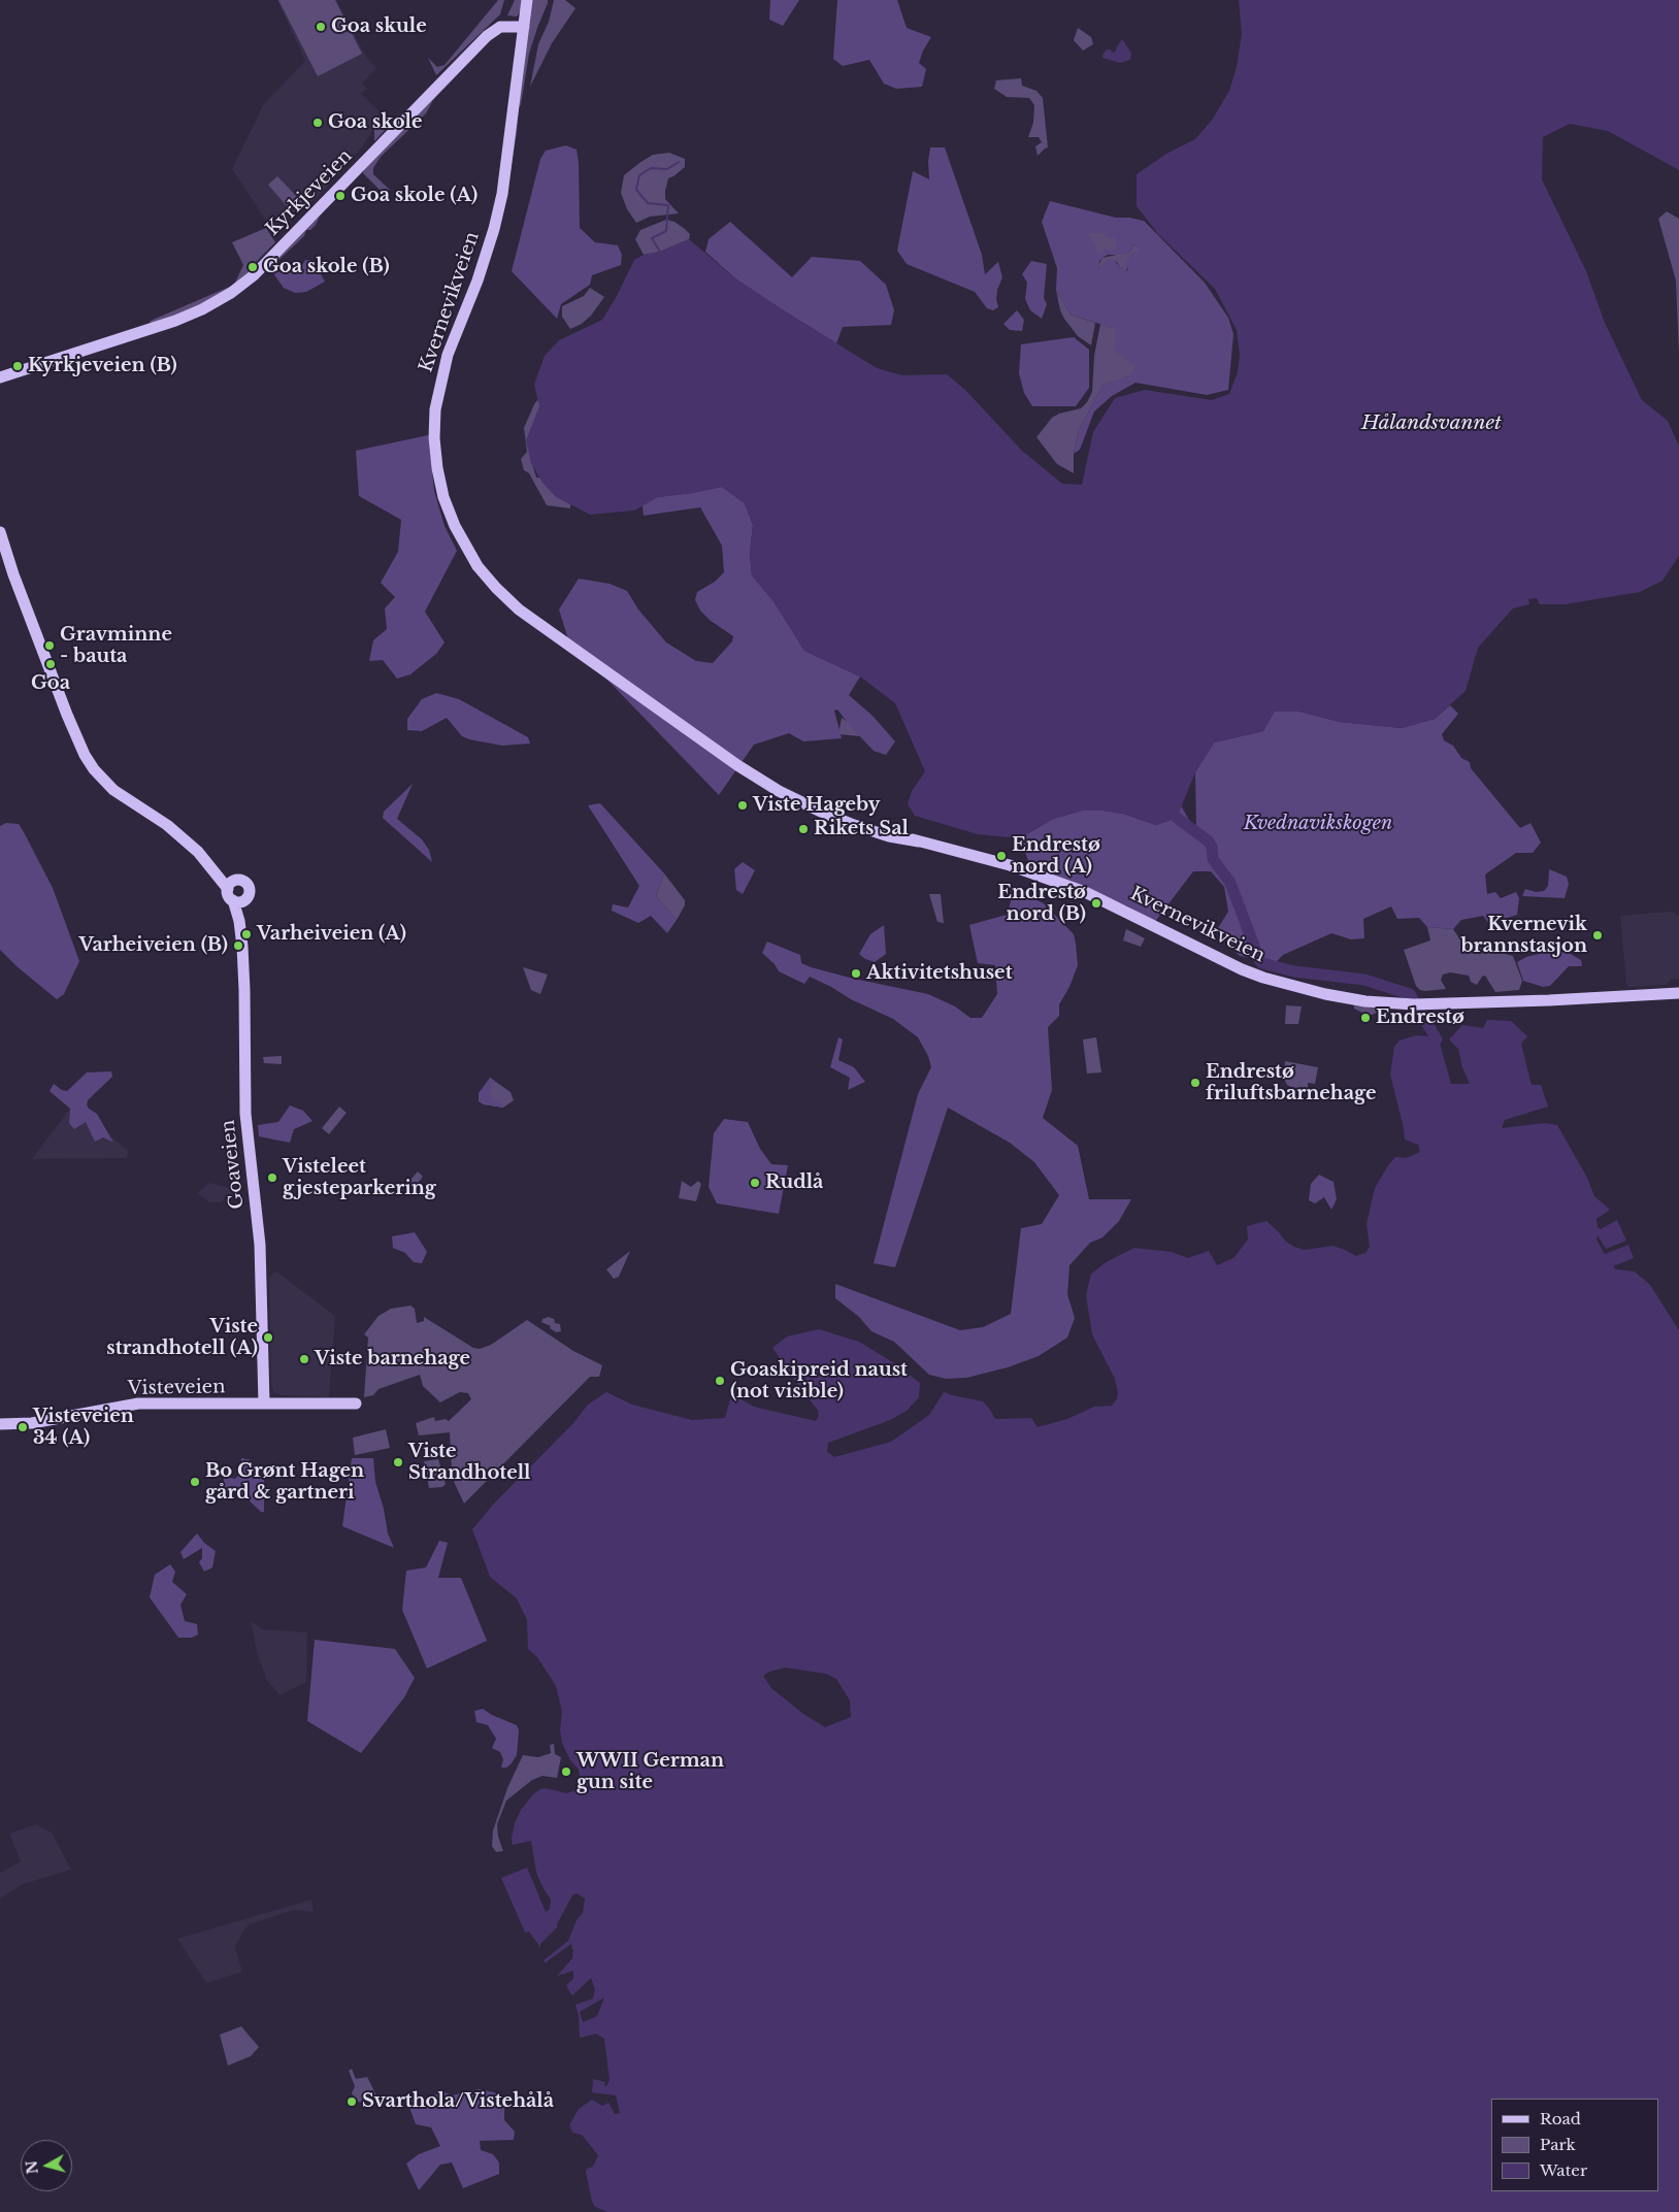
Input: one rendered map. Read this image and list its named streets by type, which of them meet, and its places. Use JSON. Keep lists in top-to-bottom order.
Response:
{
  "streets": {
    "main road": [
      "Kyrkjeveien",
      "Kvernevikveien",
      "Goaveien",
      "Visteveien"
    ]
  },
  "crossings": [
    ["Kyrkjeveien", "Kvernevikveien"],
    ["Goaveien", "Visteveien"]
  ],
  "water": ["Hålandsvannet"],
  "parks": ["Kvednavikskogen"],
  "places": [
    "Goa skule",
    "Goa skole",
    "Goa skole (A)",
    "Goa skole (B)",
    "Kyrkjeveien (B)",
    "Gravminne - bauta",
    "Goa",
    "Viste Hageby",
    "Rikets Sal",
    "Endrestø nord (A)",
    "Endrestø nord (B)",
    "Varheiveien (A)",
    "Kvernevik brannstasjon",
    "Varheiveien (B)",
    "Aktivitetshuset",
    "Endrestø",
    "Endrestø friluftsbarnehage",
    "Visteleet gjesteparkering",
    "Rudlå",
    "Viste strandhotell (A)",
    "Viste barnehage",
    "Goaskipreid naust (not visible)",
    "Visteveien 34 (A)",
    "Viste Strandhotell",
    "Bo Grønt Hagen gård & gartneri",
    "WWII German gun site",
    "Svarthola/Vistehålå"
  ],
  "legend": ["Road", "Park", "Water"],
  "north": "left"
}
